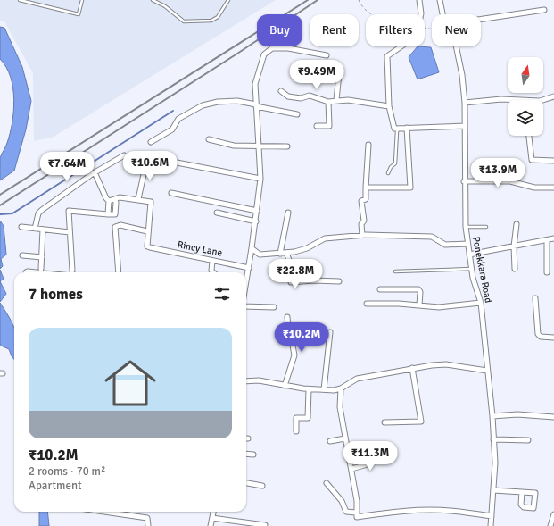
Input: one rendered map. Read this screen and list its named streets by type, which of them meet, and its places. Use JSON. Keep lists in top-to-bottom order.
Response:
{
  "streets": {
    "street": ["Rincy Lane", "Ponekkara Road"]
  },
  "north": "top",
  "page": {
    "chip": [
      "Buy",
      "Rent",
      "Filters",
      "New"
    ],
    "price": [
      "₹9.49M",
      "₹10.6M",
      "₹7.64M",
      "₹13.9M",
      "₹22.8M",
      "₹10.2M",
      "₹11.3M"
    ],
    "heading": "7 homes",
    "list": [
      {
        "name": "₹10.2M",
        "note": "2 rooms · 70 m² · Apartment"
      }
    ]
  }
}
